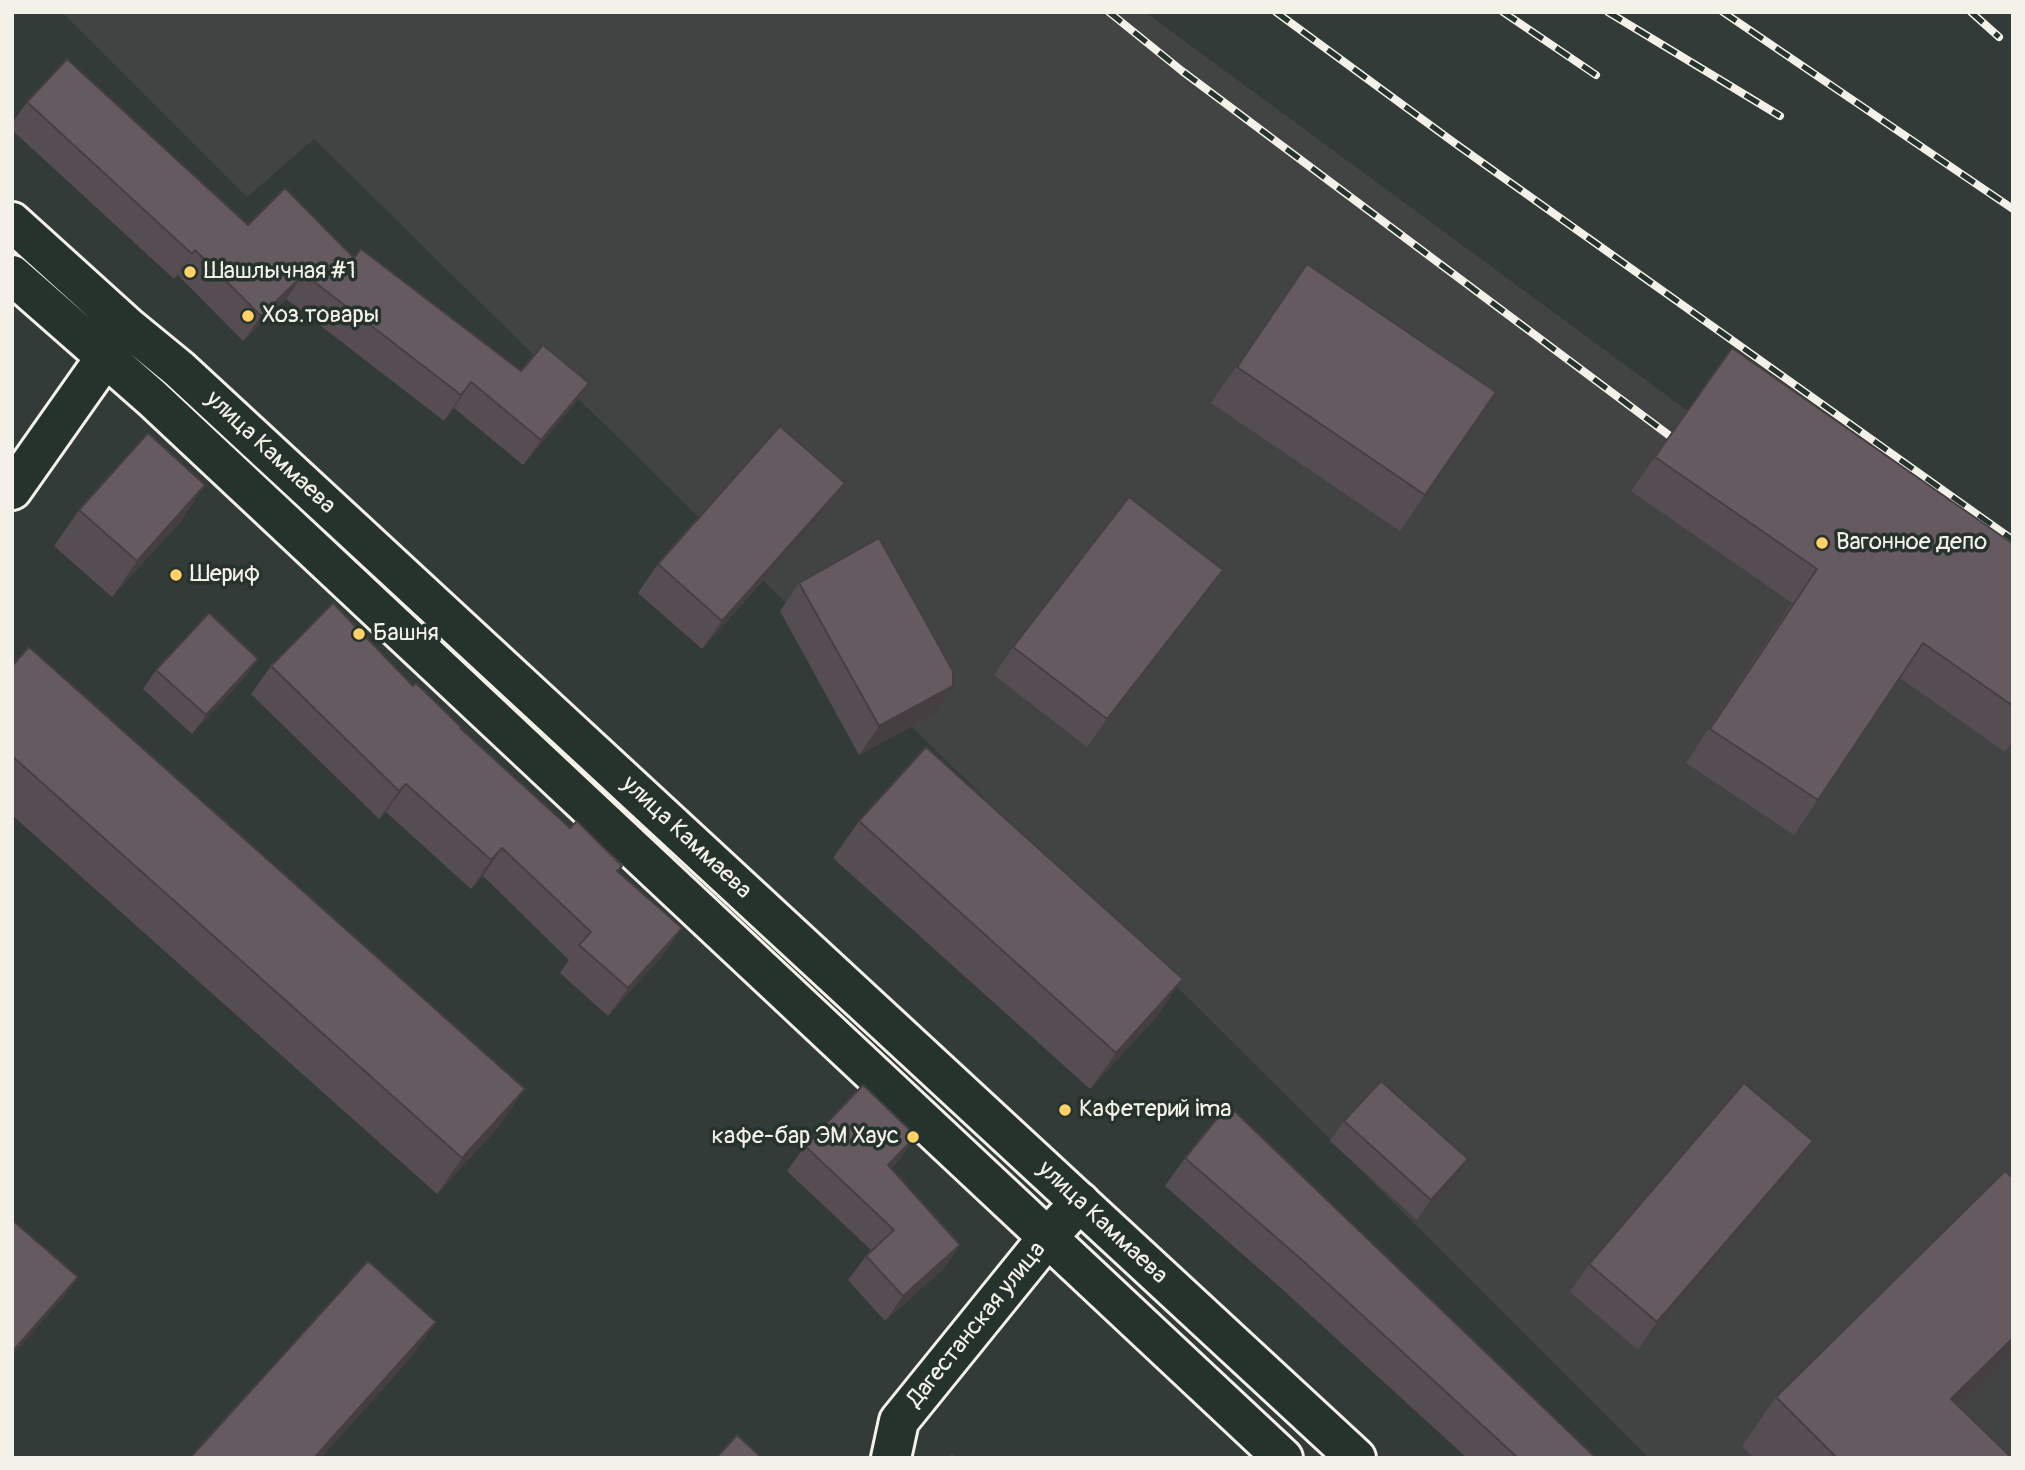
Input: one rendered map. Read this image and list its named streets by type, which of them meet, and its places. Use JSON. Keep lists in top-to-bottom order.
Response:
{
  "streets": {
    "main road": ["улица Каммаева", "Дагестанская улица"]
  },
  "crossings": [
    ["улица Каммаева", "Дагестанская улица"]
  ],
  "places": [
    "Шашлычная #1",
    "Хоз.товары",
    "Вагонное депо",
    "Шериф",
    "Башня",
    "Кафетерий ima",
    "кафе-бар ЭМ Хаус"
  ]
}
